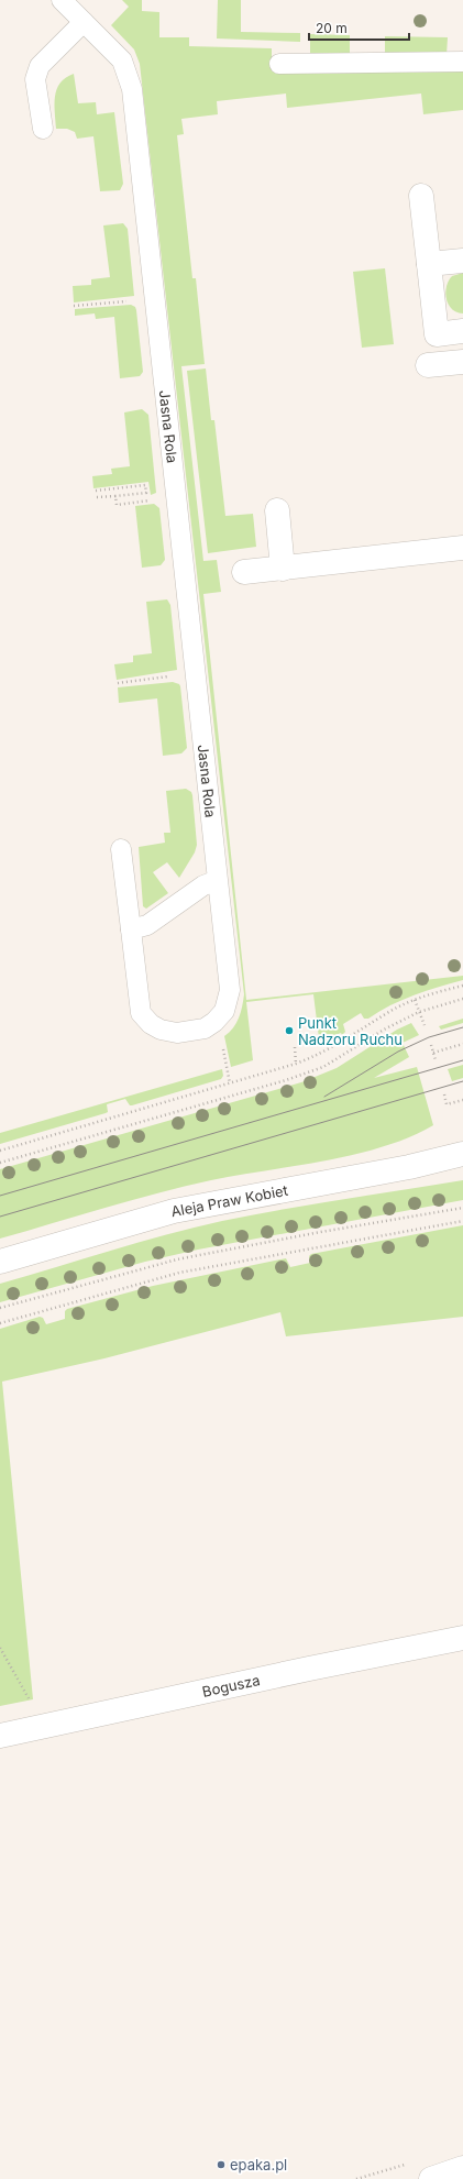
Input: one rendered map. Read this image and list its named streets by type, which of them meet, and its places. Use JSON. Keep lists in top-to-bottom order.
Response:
{
  "streets": {
    "street": ["Aleja Praw Kobiet", "Bogusza"],
    "lane": ["Jasna Rola"]
  },
  "places": ["Punkt Nadzoru Ruchu", "epaka.pl"],
  "scale_bar": "20 m"
}
